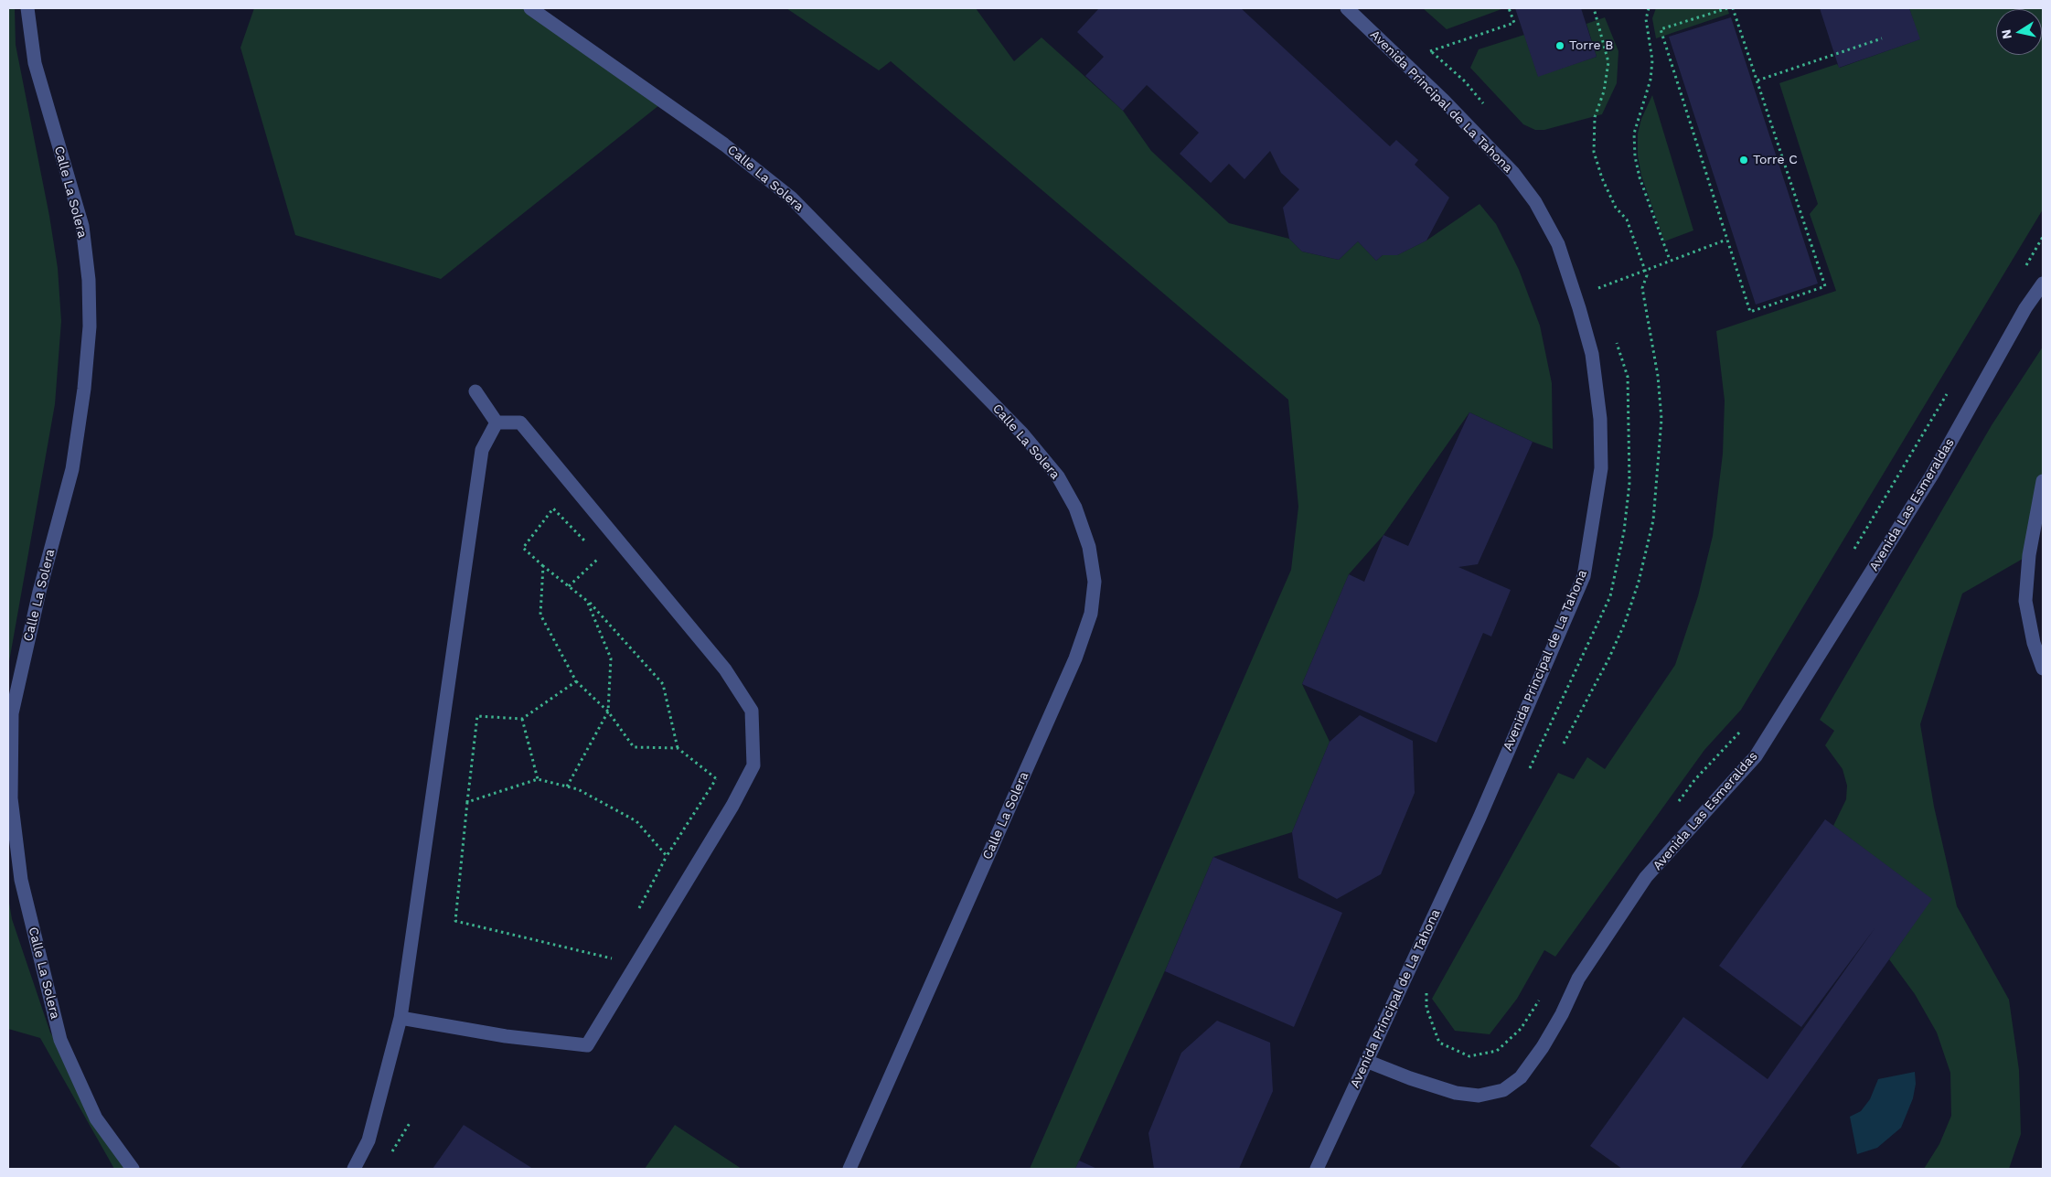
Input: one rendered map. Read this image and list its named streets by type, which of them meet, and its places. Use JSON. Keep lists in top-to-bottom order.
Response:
{
  "streets": {
    "street": ["Avenida Principal de La Tahona", "Calle La Solera", "Avenida Las Esmeraldas"]
  },
  "crossings": [
    ["Avenida Principal de La Tahona", "Avenida Las Esmeraldas"]
  ],
  "places": ["Torre B", "Torre C"],
  "north": "left"
}
